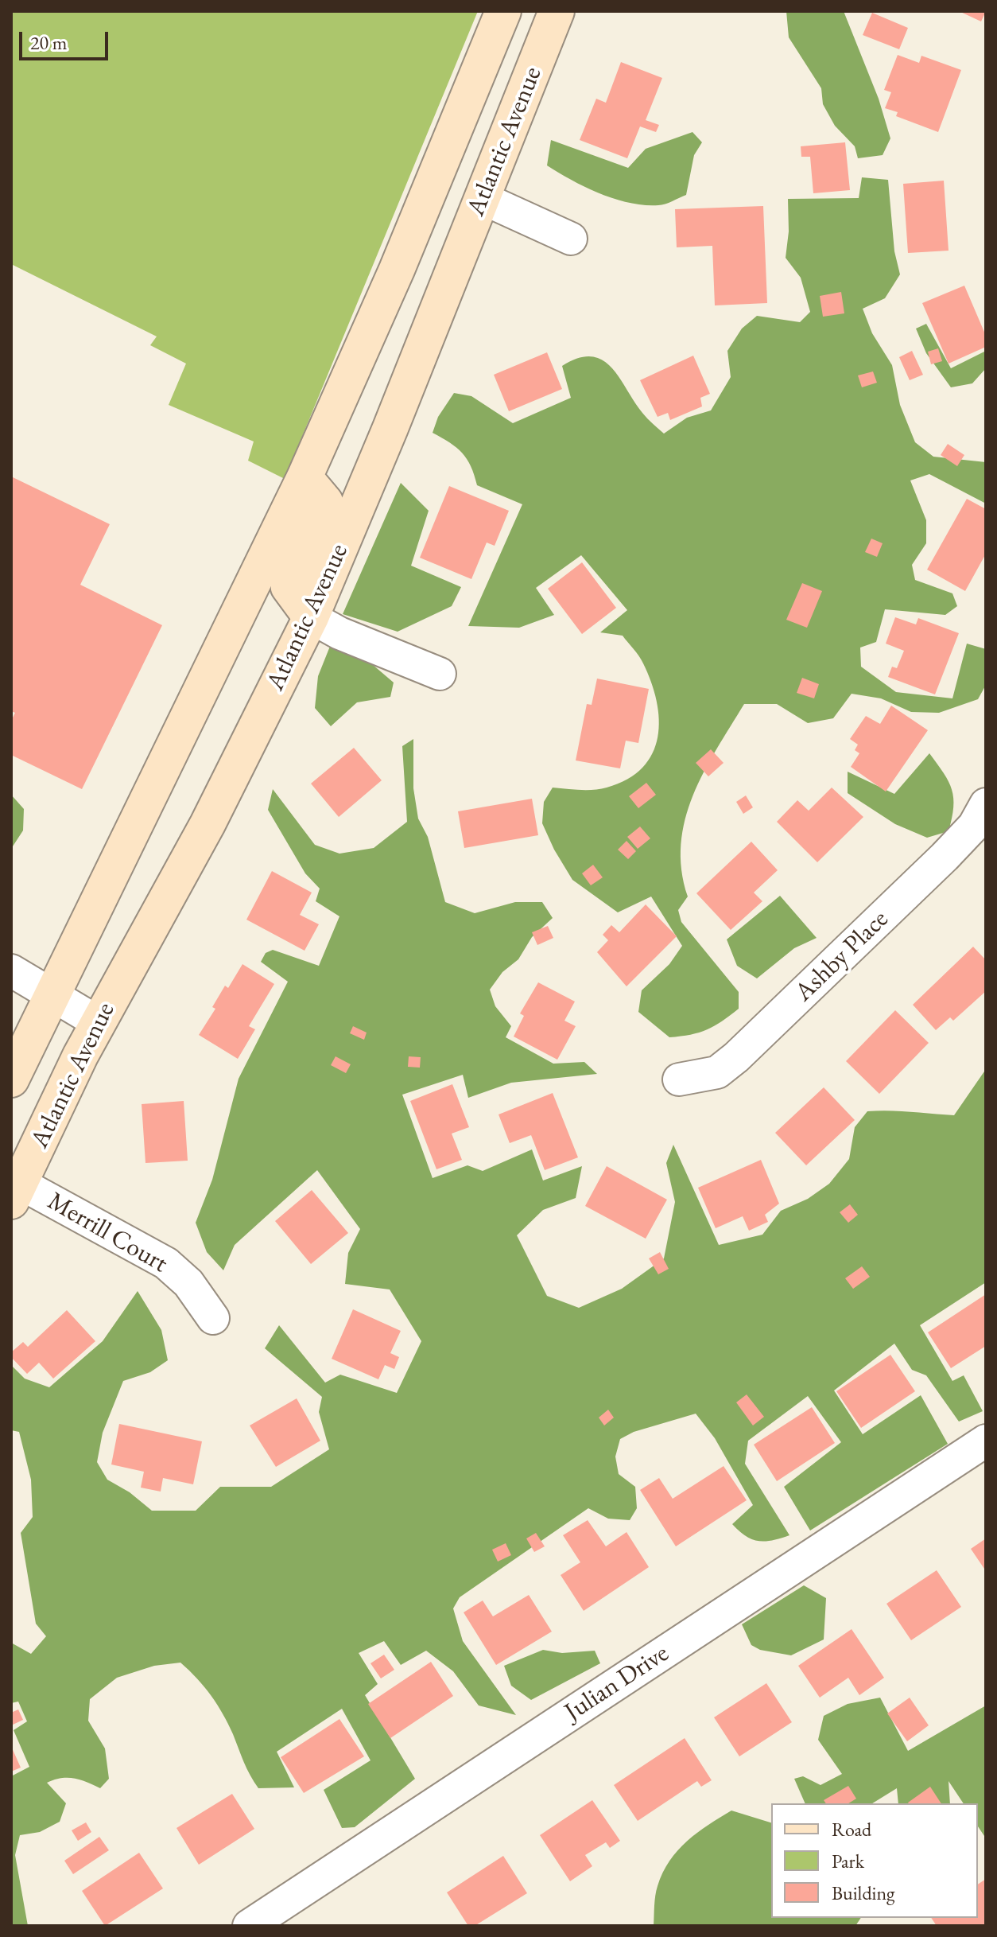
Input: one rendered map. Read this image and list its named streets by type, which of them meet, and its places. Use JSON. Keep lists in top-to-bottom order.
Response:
{
  "streets": {
    "main road": ["Atlantic Avenue"],
    "street": ["Ashby Place", "Merrill Court", "Julian Drive"]
  },
  "crossings": [
    ["Atlantic Avenue", "Merrill Court"]
  ],
  "legend": ["Road", "Park", "Building"],
  "scale_bar": "20 m"
}
